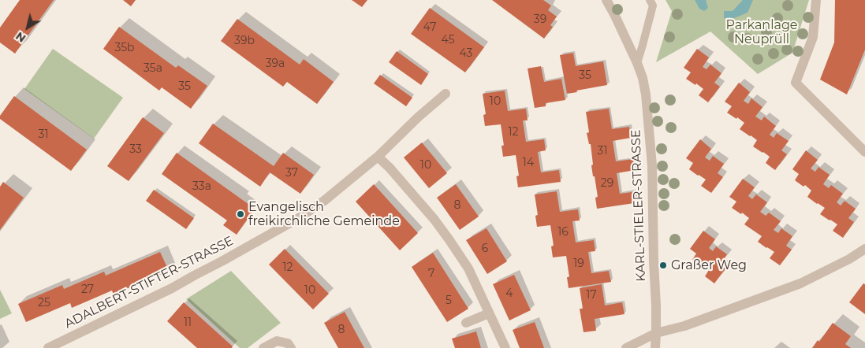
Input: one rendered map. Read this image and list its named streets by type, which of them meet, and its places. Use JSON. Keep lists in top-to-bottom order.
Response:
{
  "streets": {
    "street": ["KARL-STIELER-STRASSE", "ADALBERT-STIFTER-STRASSE"]
  },
  "parks": ["Parkanlage Neuprüll"],
  "places": ["Evangelisch freikirchliche Gemeinde", "Graßer Weg"],
  "house_numbers": [
    "39",
    "47",
    "45",
    "39b",
    "35b",
    "43",
    "39a",
    "35a",
    "35",
    "35",
    "10",
    "12",
    "31",
    "33",
    "31",
    "14",
    "10",
    "37",
    "29",
    "33a",
    "8",
    "16",
    "6",
    "19",
    "12",
    "7",
    "27",
    "10",
    "4",
    "17",
    "5",
    "25",
    "11",
    "8"
  ],
  "north": "bottom left"
}
